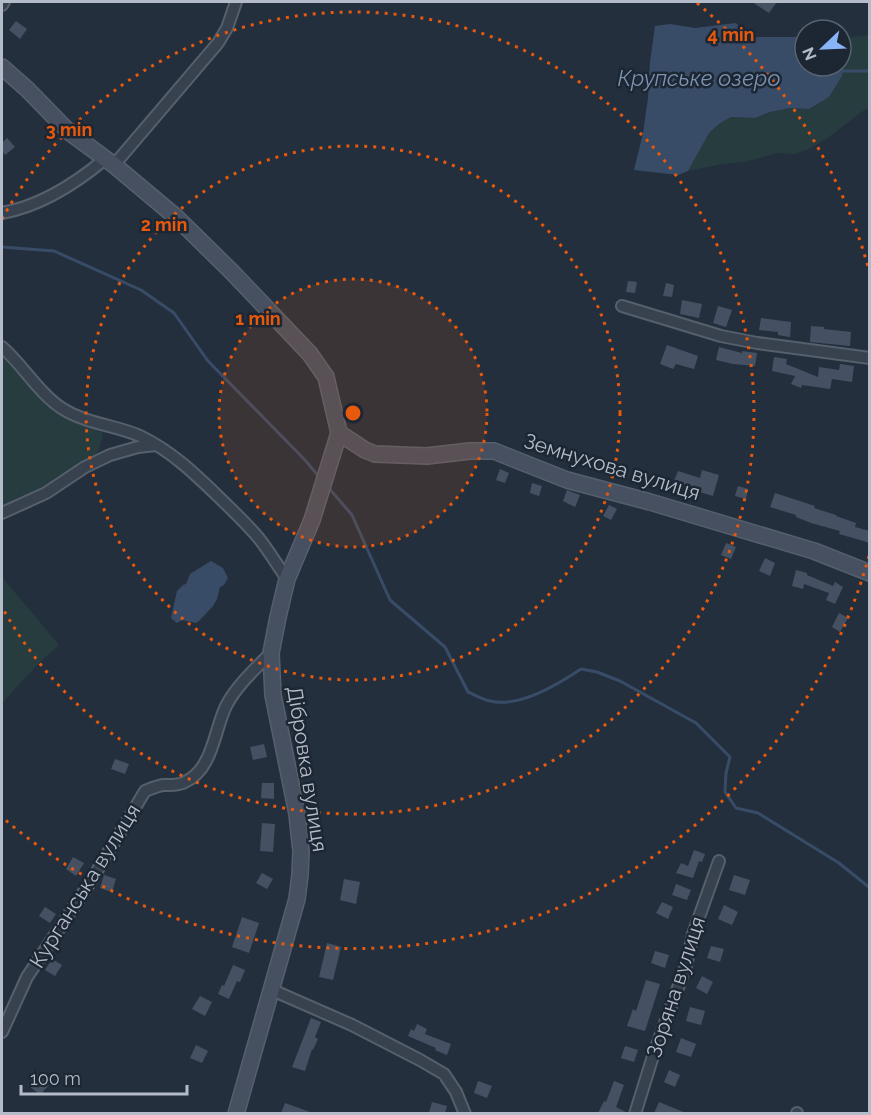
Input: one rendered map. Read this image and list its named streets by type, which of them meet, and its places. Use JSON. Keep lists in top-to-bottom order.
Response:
{
  "streets": {
    "street": [
      "Земнухова вулиця",
      "Дібровка вулиця",
      "Курганська вулиця",
      "Зоряна вулиця"
    ]
  },
  "crossings": [
    ["Земнухова вулиця", "Дібровка вулиця"],
    ["Дібровка вулиця", "Курганська вулиця"]
  ],
  "water": ["Крупське озеро"],
  "scale_bar": "100 m",
  "north": "bottom left",
  "rings": [
    "4 min",
    "3 min",
    "2 min",
    "1 min"
  ]
}
